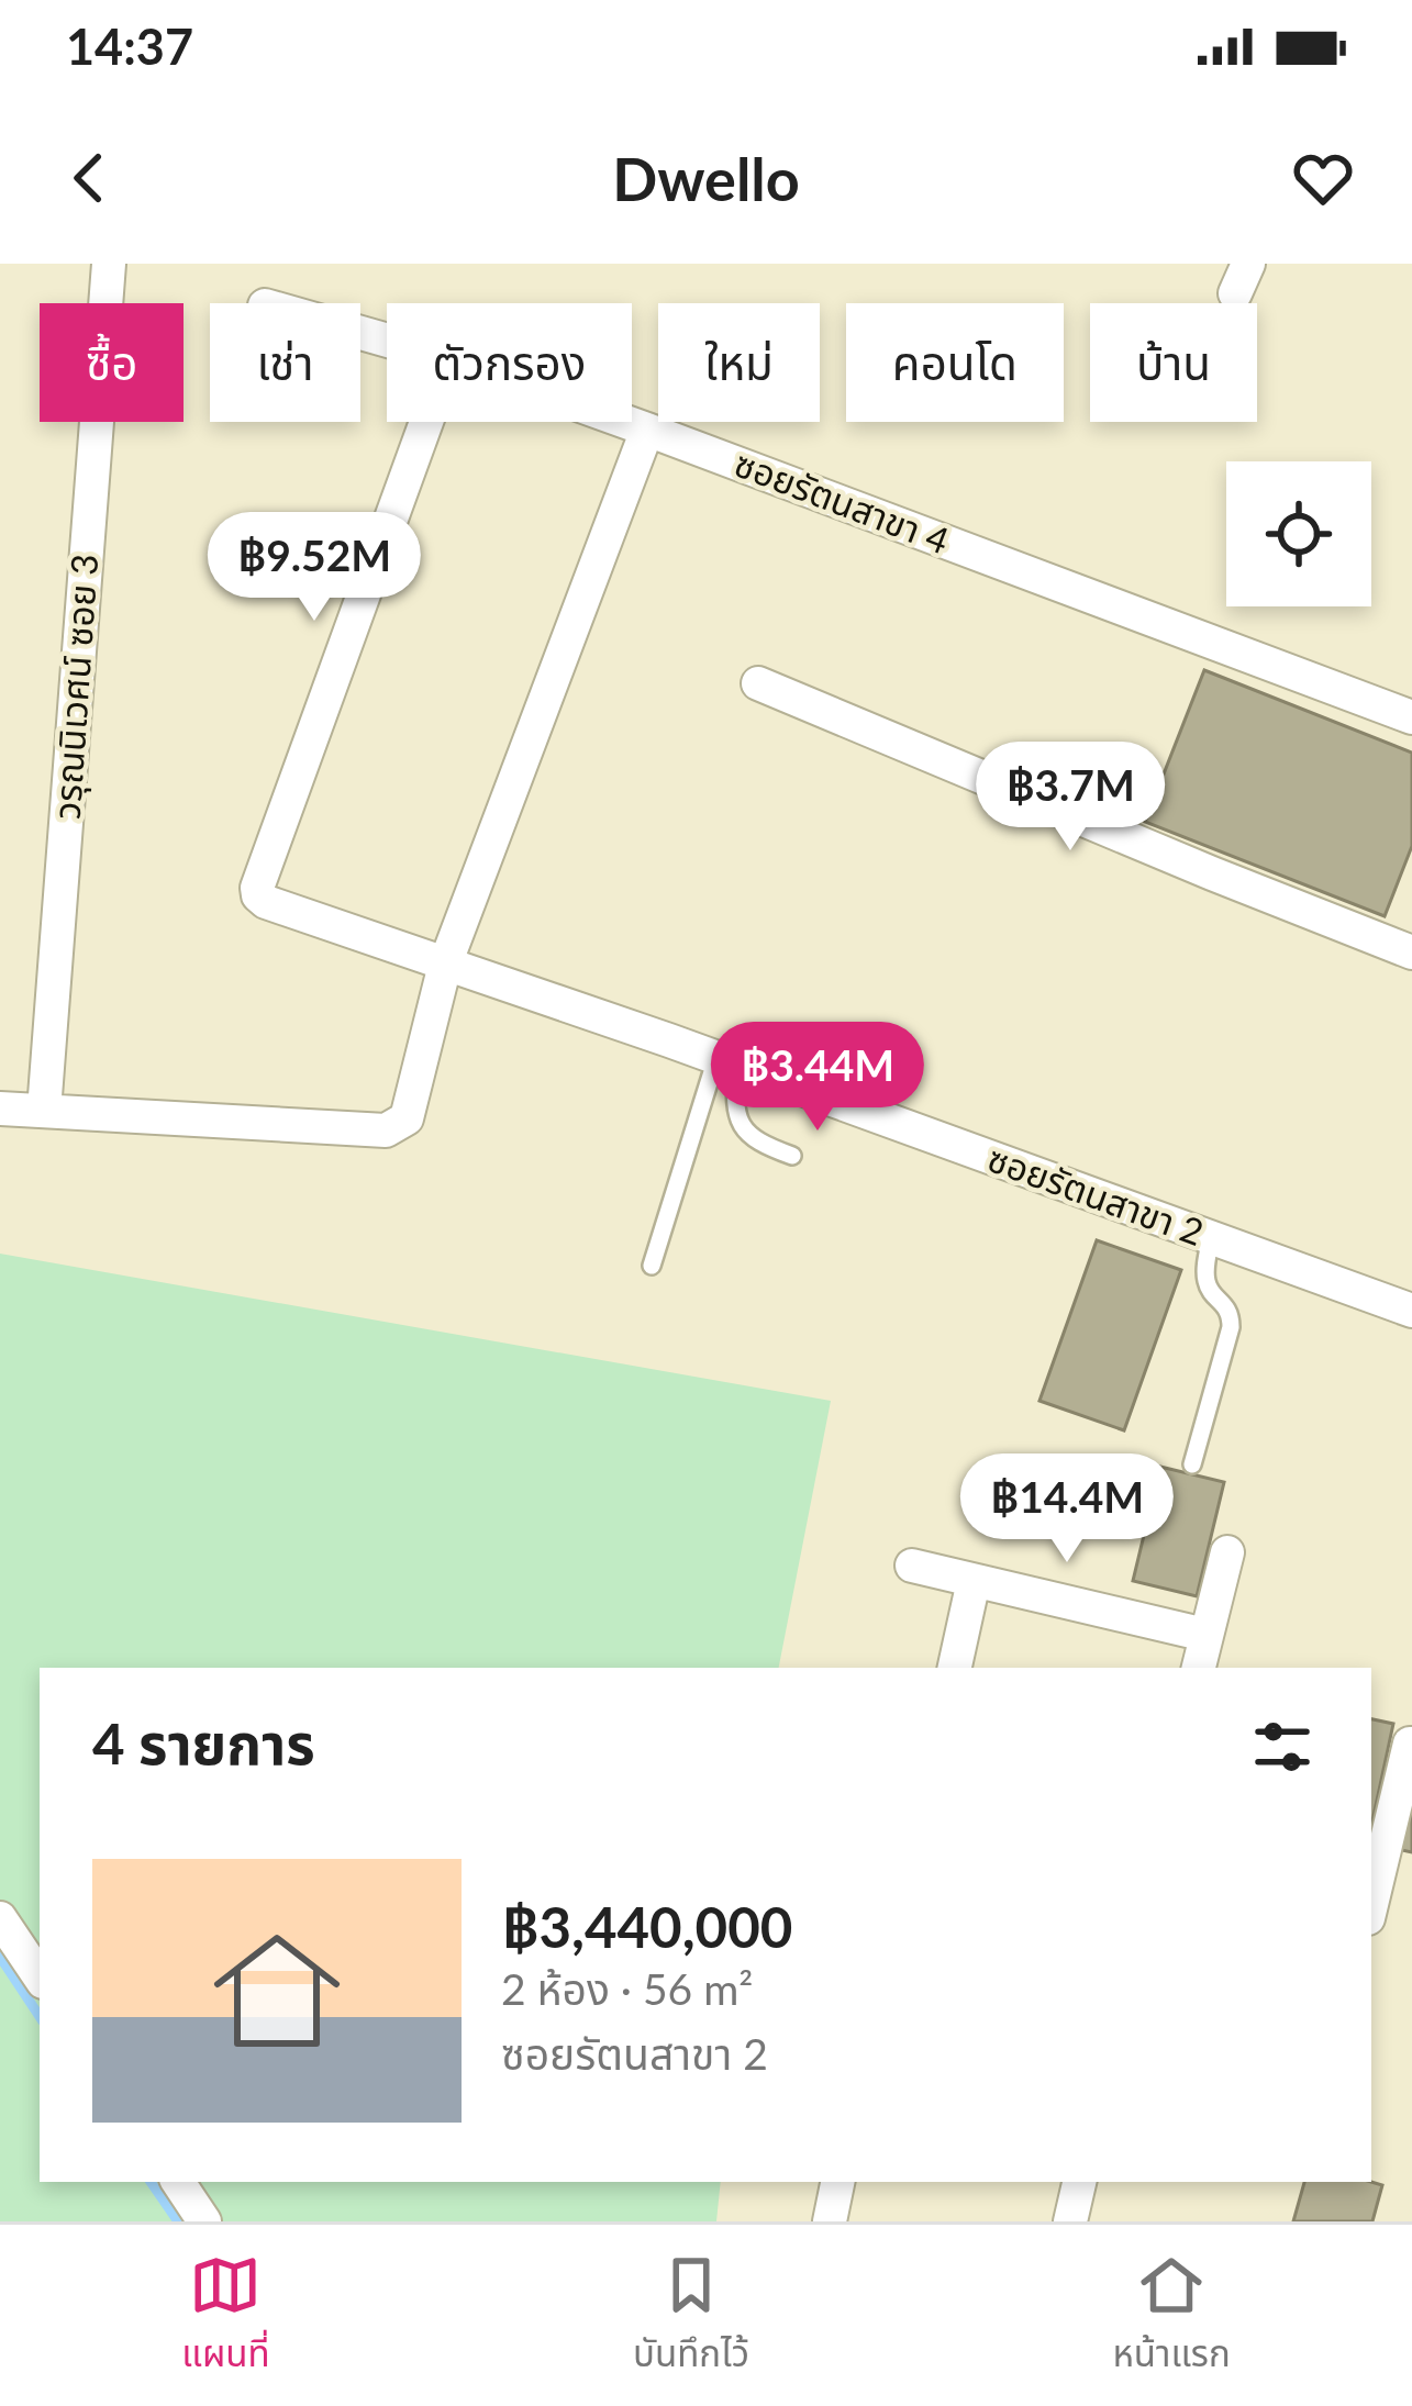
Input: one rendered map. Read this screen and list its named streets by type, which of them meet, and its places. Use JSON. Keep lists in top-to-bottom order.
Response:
{
  "streets": {
    "street": ["ซอยรัตนสาขา 4", "วรุณนิเวศน์ ซอย 3", "ซอยรัตนสาขา 2"]
  },
  "page": {
    "status": "14:37",
    "header": "Dwello",
    "chip": [
      "ซื้อ",
      "เช่า",
      "ตัวกรอง",
      "ใหม่",
      "คอนโด",
      "บ้าน"
    ],
    "price": [
      "฿9.52M",
      "฿3.7M",
      "฿3.44M",
      "฿14.4M"
    ],
    "heading": "4 รายการ",
    "list": [
      {
        "name": "฿3,440,000",
        "note": "2 ห้อง · 56 m² · ซอยรัตนสาขา 2"
      }
    ],
    "tabs": ["แผนที่", "บันทึกไว้", "หน้าแรก"]
  }
}
